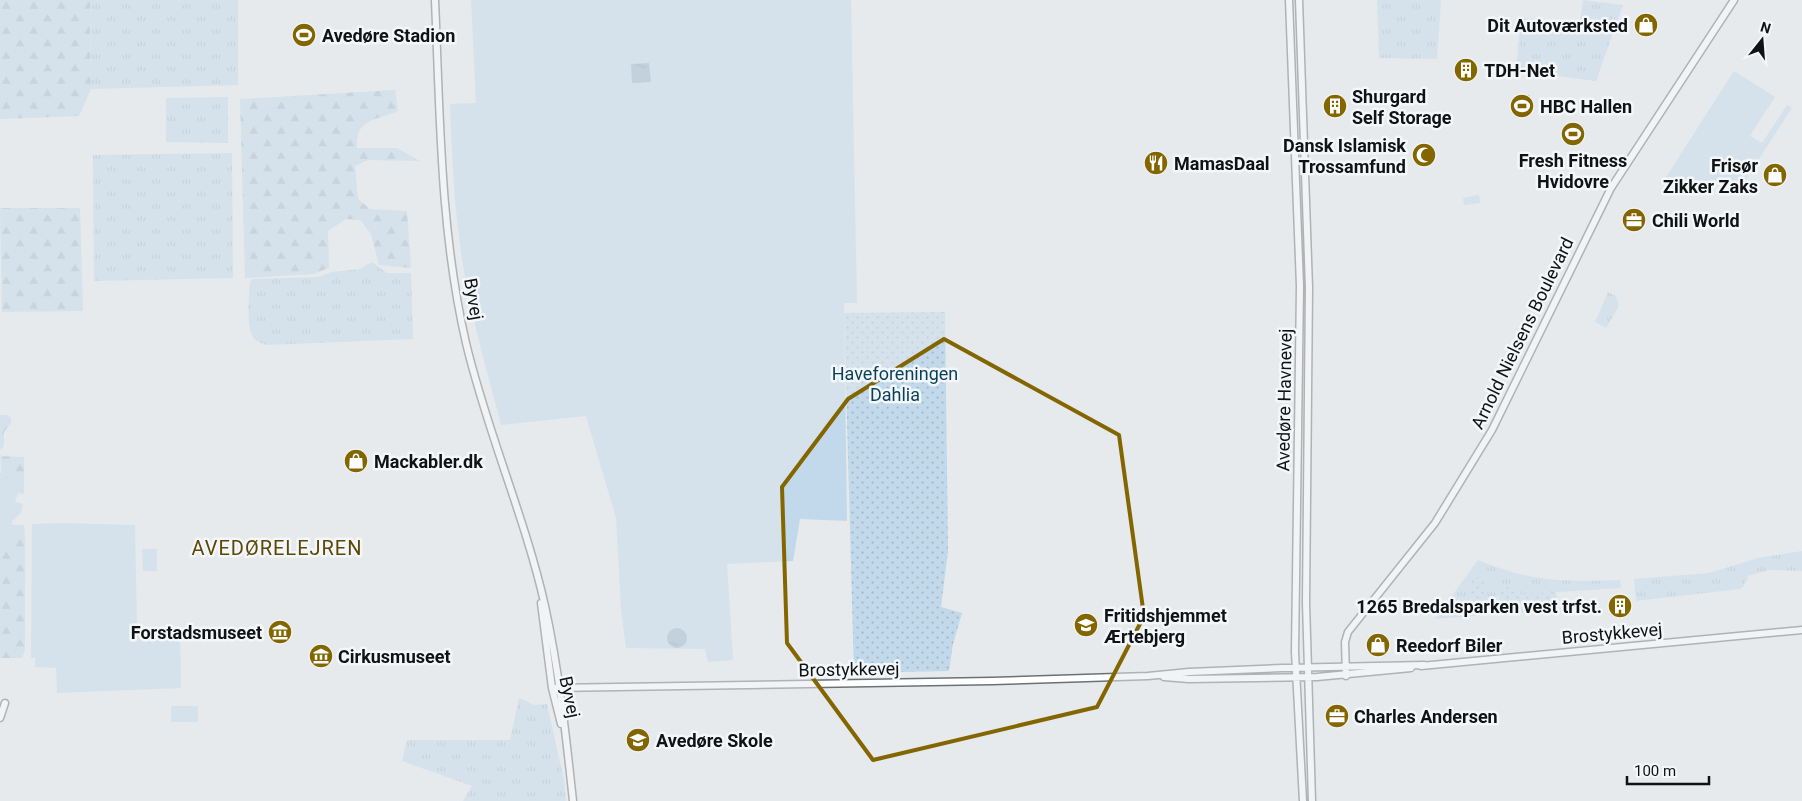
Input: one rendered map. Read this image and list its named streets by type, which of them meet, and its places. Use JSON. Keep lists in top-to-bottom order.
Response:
{
  "streets": {
    "street": [
      "Byvej",
      "Arnold Nielsens Boulevard",
      "Avedøre Havnevej",
      "Brostykkevej"
    ]
  },
  "crossings": [
    ["Byvej", "Brostykkevej"],
    ["Arnold Nielsens Boulevard", "Brostykkevej"],
    ["Avedøre Havnevej", "Brostykkevej"]
  ],
  "districts": ["AVEDØRELEJREN"],
  "parks": ["Haveforeningen Dahlia"],
  "places": {
    "shop": [
      "Dit Autoværksted",
      "Frisør Zikker Zaks",
      "Mackabler.dk",
      "Reedorf Biler"
    ],
    "sports": ["Avedøre Stadion", "HBC Hallen", "Fresh Fitness Hvidovre"],
    "building": ["TDH-Net", "Shurgard Self Storage", "1265 Bredalsparken vest trfst."],
    "mosque": ["Dansk Islamisk Trossamfund"],
    "restaurant": ["MamasDaal"],
    "office": ["Chili World", "Charles Andersen"],
    "school or university": ["Fritidshjemmet Ærtebjerg", "Avedøre Skole"],
    "museum": ["Forstadsmuseet", "Cirkusmuseet"]
  },
  "scale_bar": "100 m",
  "north": "top"
}
